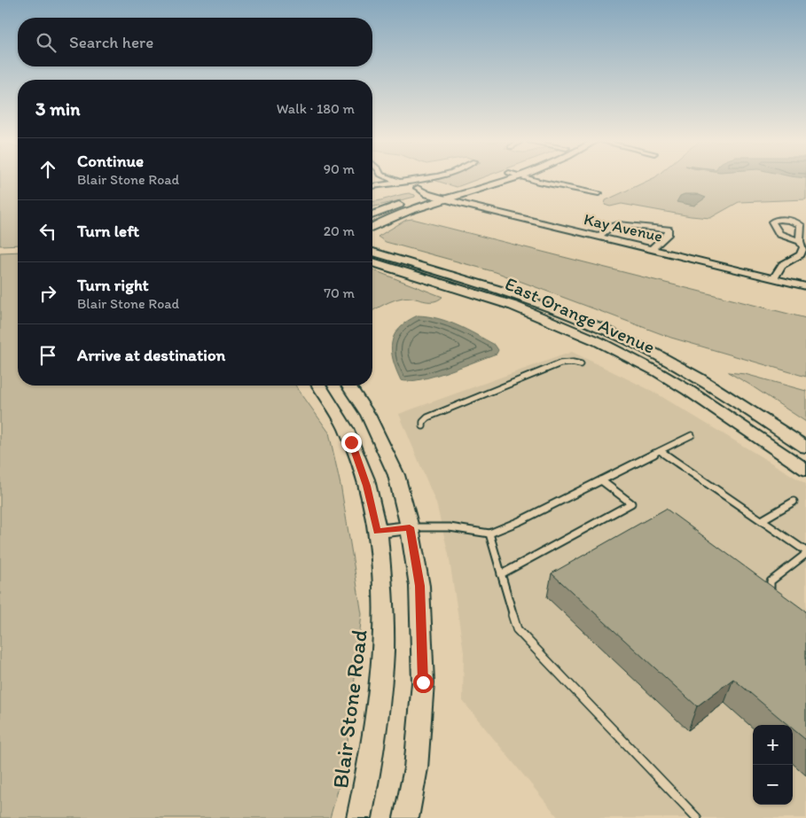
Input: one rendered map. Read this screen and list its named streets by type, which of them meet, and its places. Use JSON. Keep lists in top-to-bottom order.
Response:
{
  "streets": {
    "main road": ["East Orange Avenue", "Blair Stone Road"],
    "street": ["Kay Avenue"]
  },
  "page": {
    "search": "Search here",
    "heading": ["3 min", "Walk · 180 m"],
    "list": [
      ["Continue", "Blair Stone Road", "90 m"],
      ["Turn left", "20 m"],
      ["Turn right", "Blair Stone Road", "70 m"],
      "Arrive at destination"
    ],
    "map_buttons": ["+", "−"]
  }
}
